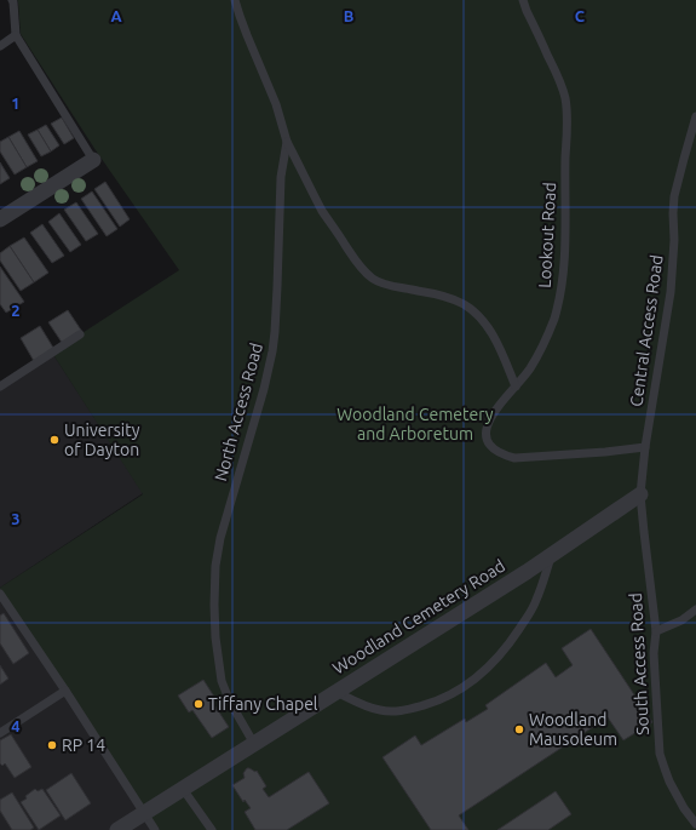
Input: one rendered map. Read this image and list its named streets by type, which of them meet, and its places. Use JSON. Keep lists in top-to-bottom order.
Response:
{
  "streets": {
    "street": ["Woodland Cemetery Road"],
    "lane": [
      "Lookout Road",
      "Central Access Road",
      "North Access Road",
      "South Access Road"
    ]
  },
  "crossings": [
    ["Lookout Road", "Central Access Road"],
    ["Central Access Road", "Woodland Cemetery Road"],
    ["Central Access Road", "South Access Road"],
    ["North Access Road", "Woodland Cemetery Road"],
    ["Woodland Cemetery Road", "South Access Road"]
  ],
  "parks": ["Woodland Cemetery and Arboretum"],
  "places": [
    "University of Dayton",
    "Tiffany Chapel",
    "Woodland Mausoleum",
    "RP 14"
  ],
  "grid": {
    "columns": ["A", "B", "C"],
    "rows": [
      "1",
      "2",
      "3",
      "4"
    ]
  }
}
